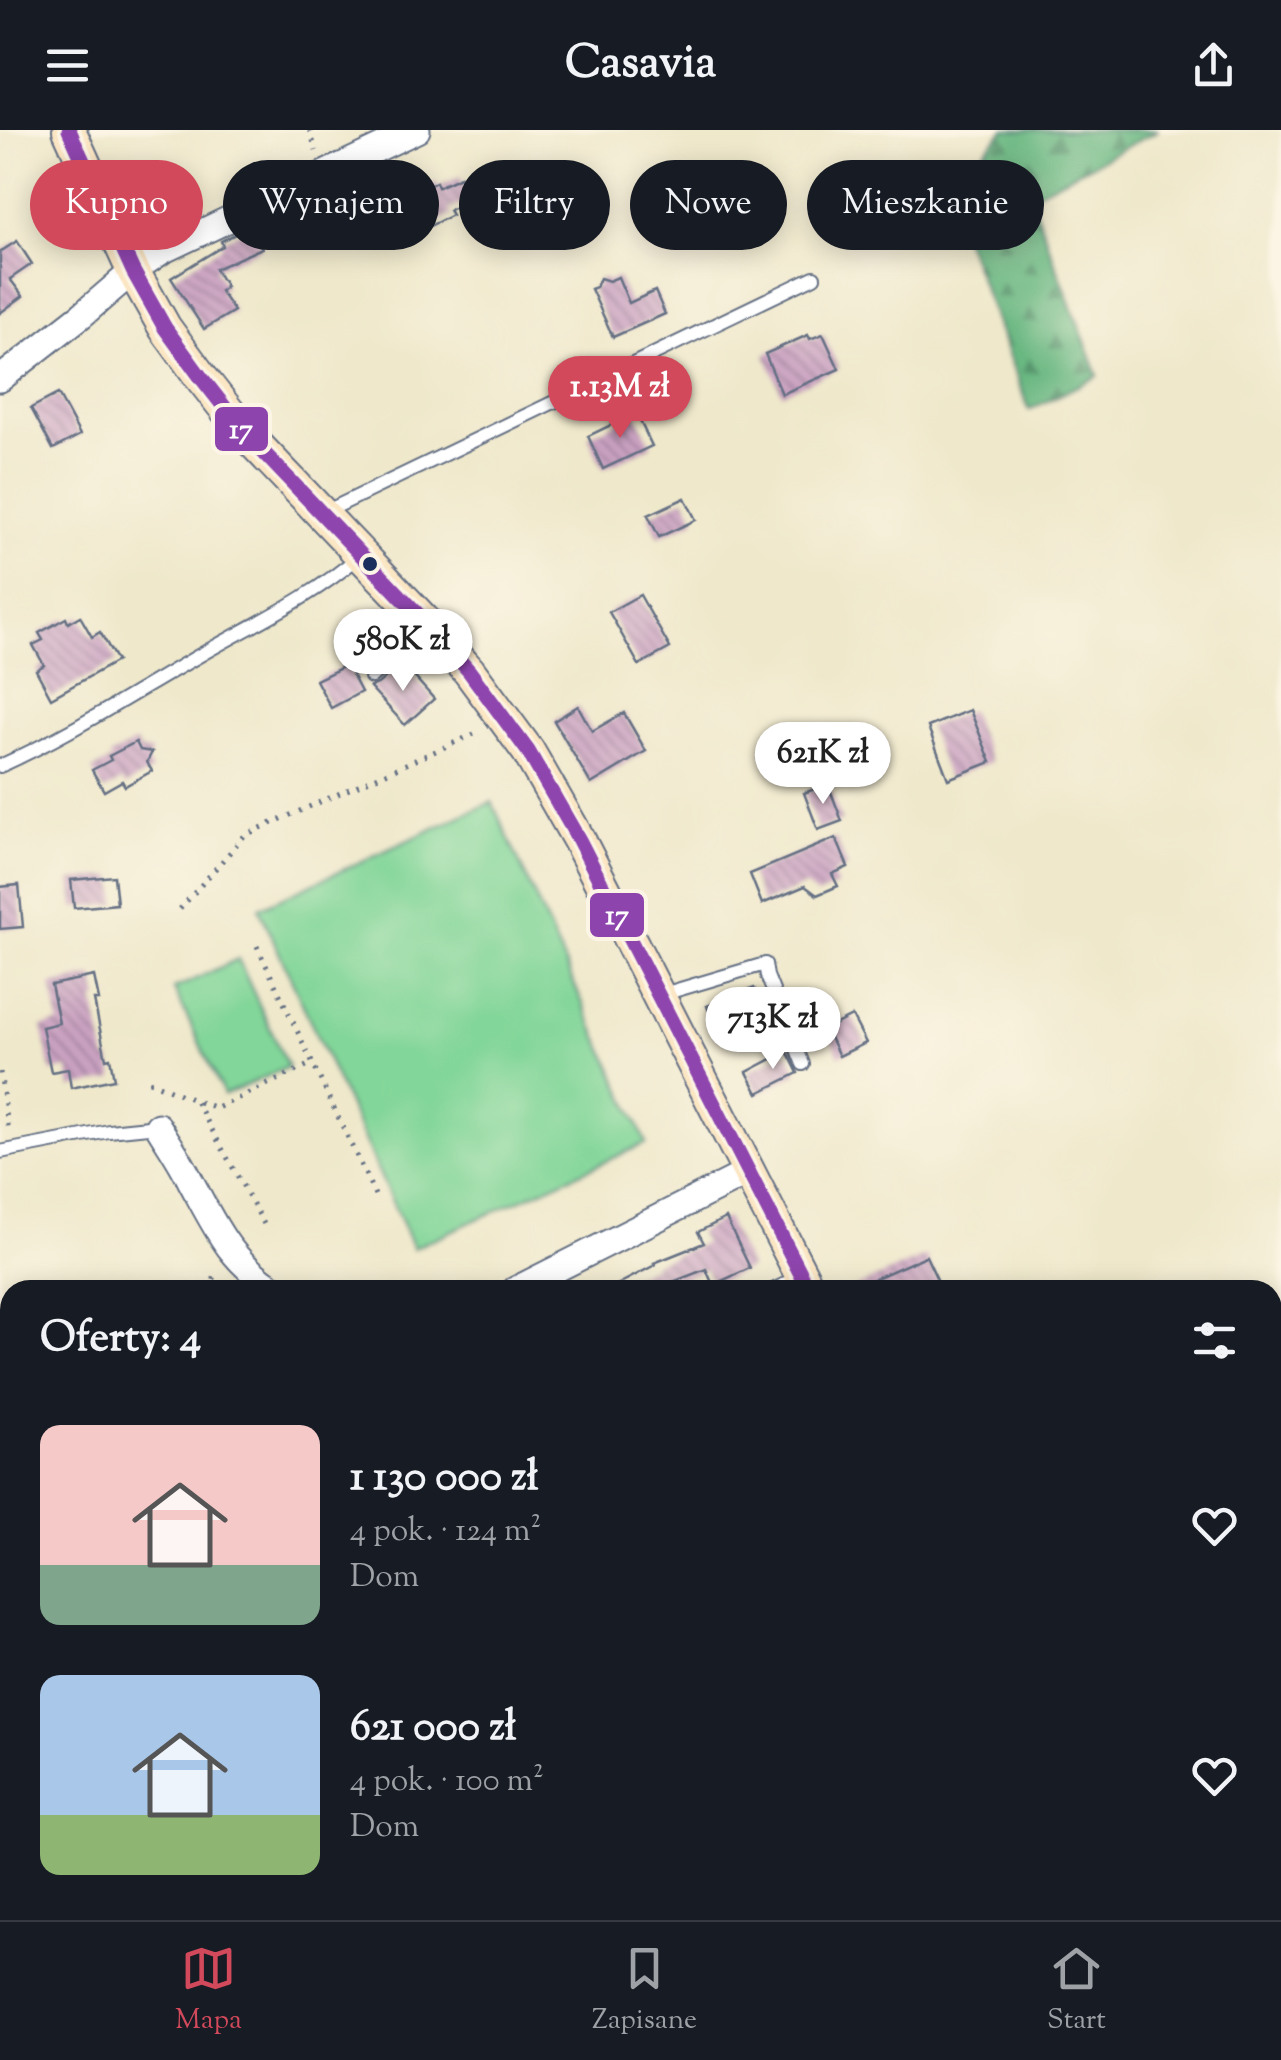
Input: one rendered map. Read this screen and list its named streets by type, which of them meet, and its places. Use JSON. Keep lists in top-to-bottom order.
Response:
{
  "lines": ["transit line 17"],
  "page": {
    "header": "Casavia",
    "chip": [
      "Kupno",
      "Wynajem",
      "Filtry",
      "Nowe",
      "Mieszkanie"
    ],
    "price": [
      "1.13M zł",
      "580K zł",
      "621K zł",
      "713K zł"
    ],
    "heading": "Oferty: 4",
    "list": [
      {
        "name": "1 130 000 zł",
        "note": "4 pok. · 124 m² · Dom"
      },
      {
        "name": "621 000 zł",
        "note": "4 pok. · 100 m² · Dom"
      }
    ],
    "tabs": ["Mapa", "Zapisane", "Start"]
  }
}
